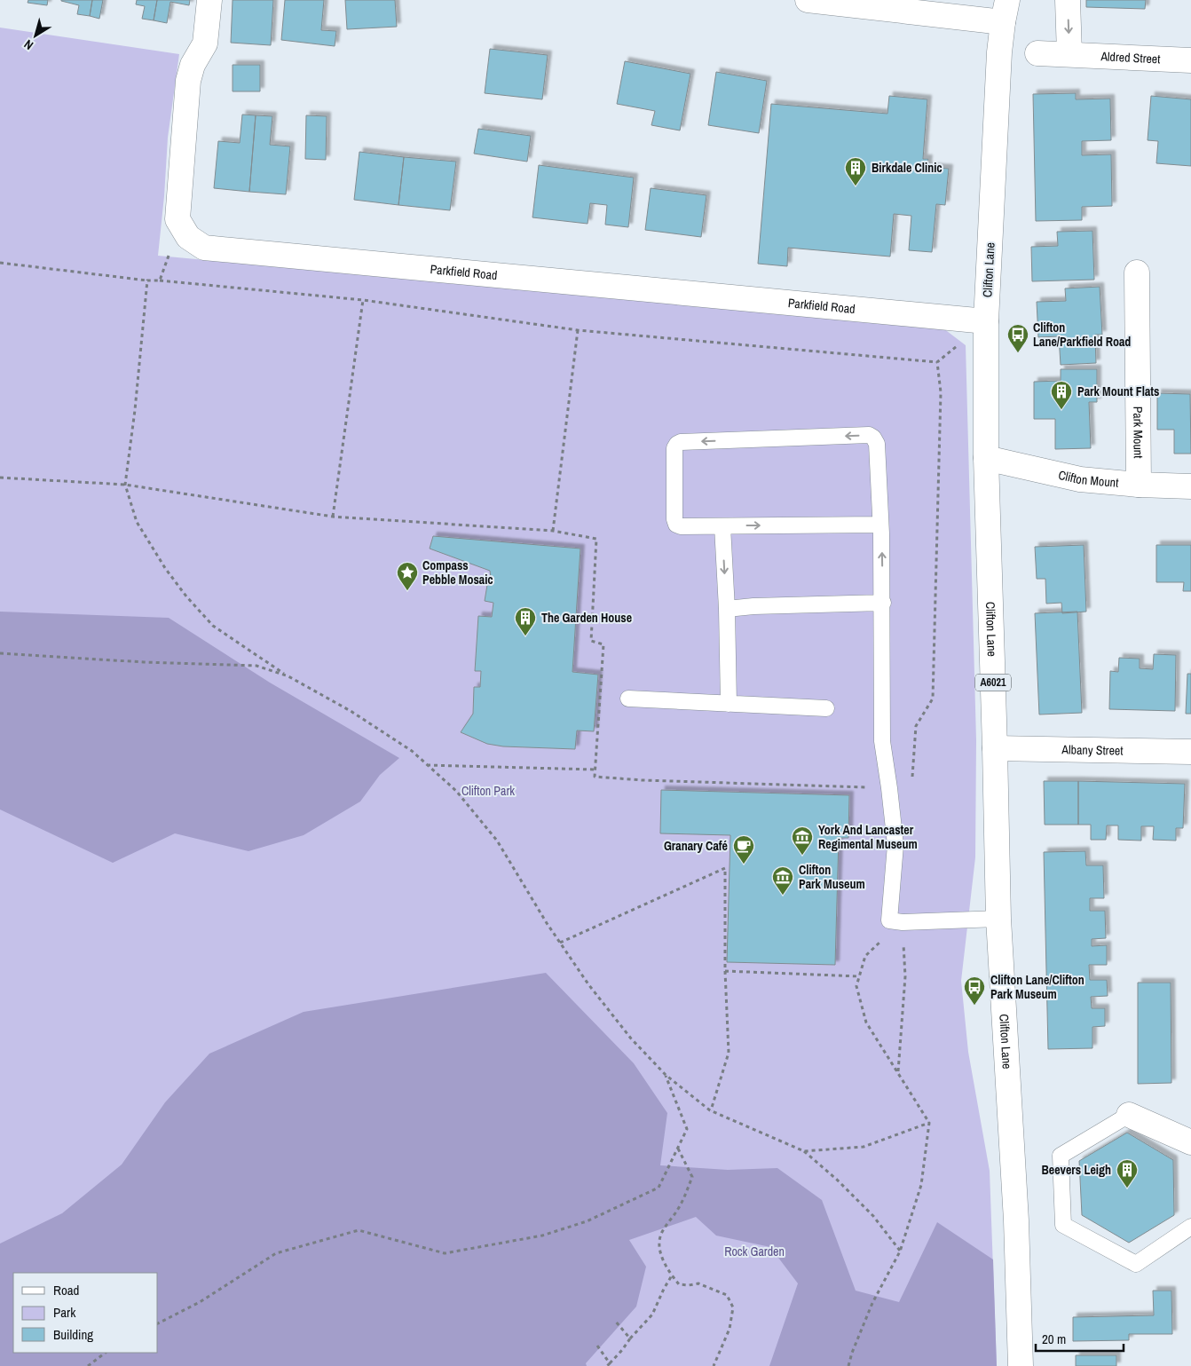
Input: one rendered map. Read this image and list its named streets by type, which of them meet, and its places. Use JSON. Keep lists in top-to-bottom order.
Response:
{
  "streets": {
    "street": [
      "Aldred Street",
      "Clifton Lane",
      "Parkfield Road",
      "Park Mount",
      "Clifton Mount",
      "A6021",
      "Albany Street"
    ]
  },
  "crossings": [
    ["Clifton Lane", "Parkfield Road"],
    ["Clifton Lane", "Clifton Mount"],
    ["Clifton Lane", "Albany Street"],
    ["Park Mount", "Clifton Mount"]
  ],
  "parks": ["Clifton Park", "Rock Garden"],
  "places": {
    "building": [
      "Birkdale Clinic",
      "Park Mount Flats",
      "The Garden House",
      "Beevers Leigh"
    ],
    "bus stop": ["Clifton Lane/Parkfield Road", "Clifton Lane/Clifton Park Museum"],
    "place": ["Compass Pebble Mosaic"],
    "museum": ["York And Lancaster Regimental Museum", "Clifton Park Museum"],
    "cafe": ["Granary Café"]
  },
  "legend": ["Road", "Park", "Building"],
  "scale_bar": "20 m",
  "north": "bottom left"
}
